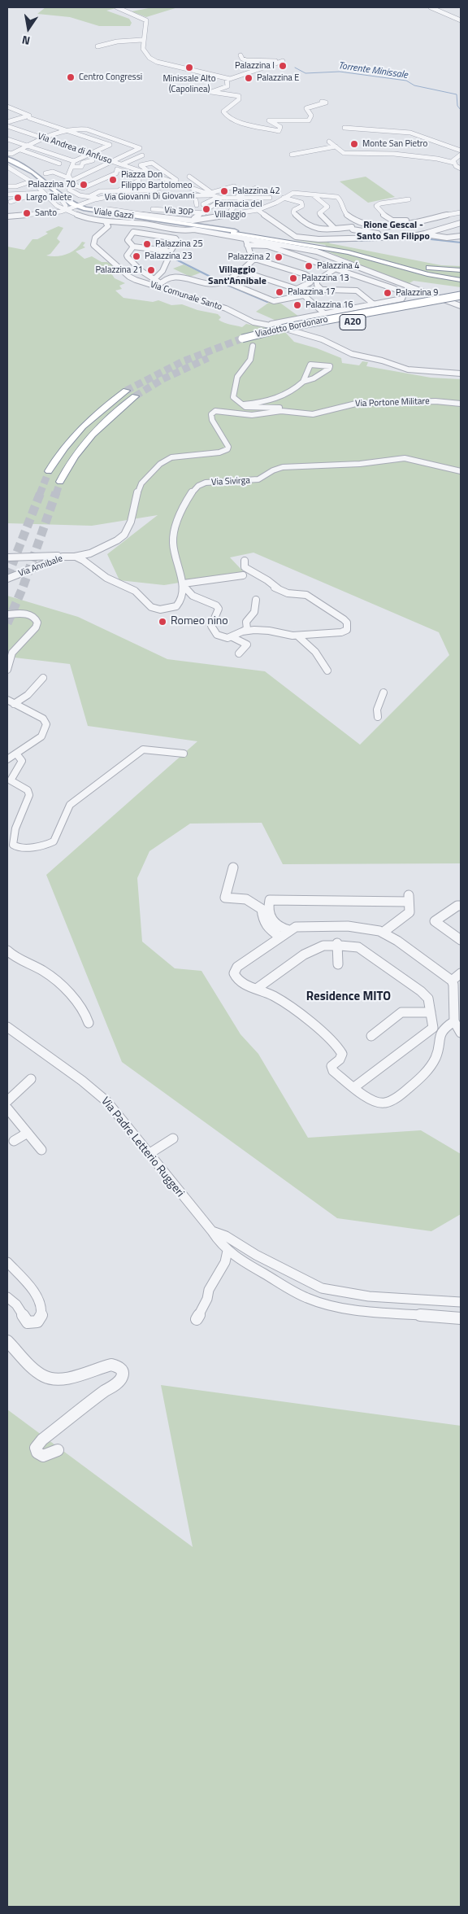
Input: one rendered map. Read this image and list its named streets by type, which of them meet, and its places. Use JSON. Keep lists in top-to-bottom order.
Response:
{
  "streets": {
    "highway": ["A20", "Viadotto Bordonaro"],
    "main road": ["Viale Gazzi"],
    "street": [
      "Via Andrea di Anfuso",
      "Via Giovanni Di Giovanni",
      "Via 30P",
      "Via Comunale Santo",
      "Via Portone Militare",
      "Via Sivirga",
      "Via Annibale",
      "Via Padre Letterio Ruggeri"
    ]
  },
  "crossings": [
    ["Via Andrea di Anfuso", "Via Giovanni Di Giovanni"],
    ["Via Portone Militare", "Via Annibale"]
  ],
  "districts": ["Rione Gescal - Santo San Filippo", "Villaggio Sant'Annibale", "Residence MITO"],
  "water": ["Torrente Minissale"],
  "places": [
    "Palazzina I",
    "Minissale Alto (Capolinea)",
    "Centro Congressi",
    "Palazzina E",
    "Monte San Pietro",
    "Piazza Don Filippo Bartolomeo",
    "Palazzina 70",
    "Palazzina 42",
    "Largo Talete",
    "Farmacia del Villaggio",
    "Santo",
    "Palazzina 25",
    "Palazzina 23",
    "Palazzina 2",
    "Palazzina 4",
    "Palazzina 21",
    "Palazzina 13",
    "Palazzina 17",
    "Palazzina 9",
    "Palazzina 16",
    "Romeo nino"
  ],
  "north": "bottom"
}
